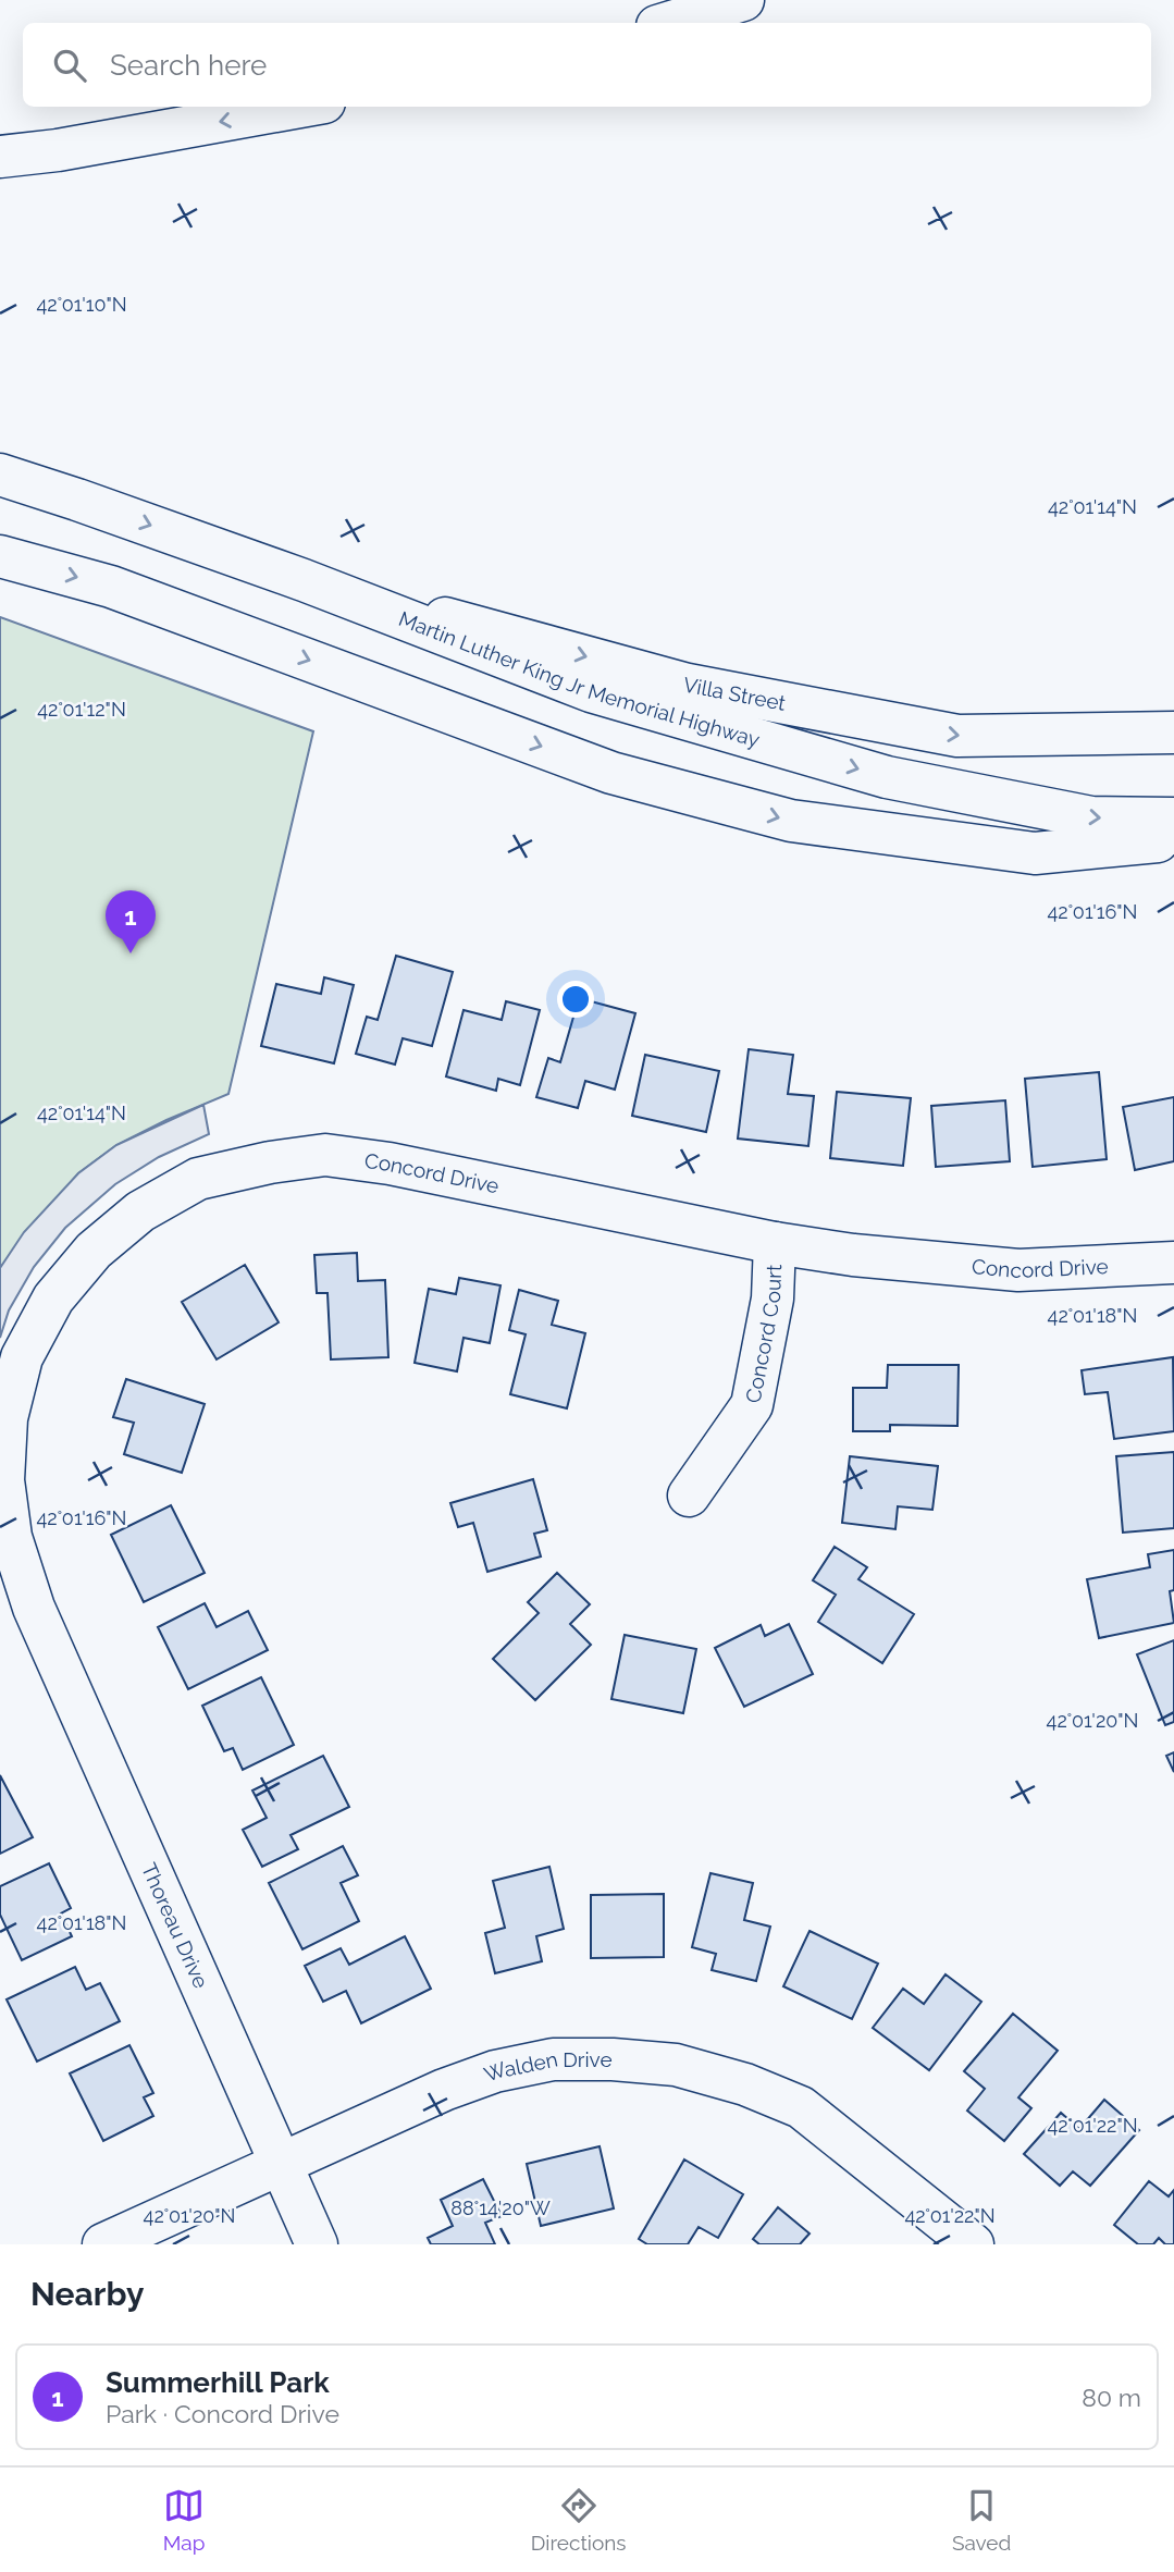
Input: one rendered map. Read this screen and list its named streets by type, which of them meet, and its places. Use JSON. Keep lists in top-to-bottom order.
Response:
{
  "streets": {
    "main road": [
      "Martin Luther King Jr Memorial Highway",
      "Villa Street",
      "Concord Drive",
      "Concord Court",
      "Thoreau Drive",
      "Walden Drive"
    ]
  },
  "crossings": [
    ["Martin Luther King Jr Memorial Highway", "Villa Street"],
    ["Concord Drive", "Concord Court"],
    ["Concord Drive", "Thoreau Drive"],
    ["Thoreau Drive", "Walden Drive"]
  ],
  "page": {
    "search": "Search here",
    "pins": "1",
    "heading": "Nearby",
    "list": [
      {
        "mark": "1",
        "name": "Summerhill Park",
        "note": "Park · Concord Drive",
        "value": "80 m"
      }
    ],
    "nav": ["Map", "Directions", "Saved"]
  },
  "coordinates": [
    "42°01'10\"N",
    "42°01'14\"N",
    "42°01'12\"N",
    "42°01'16\"N",
    "42°01'18\"N",
    "42°01'20\"N",
    "42°01'22\"N",
    "88°14'20\"W"
  ]
}
